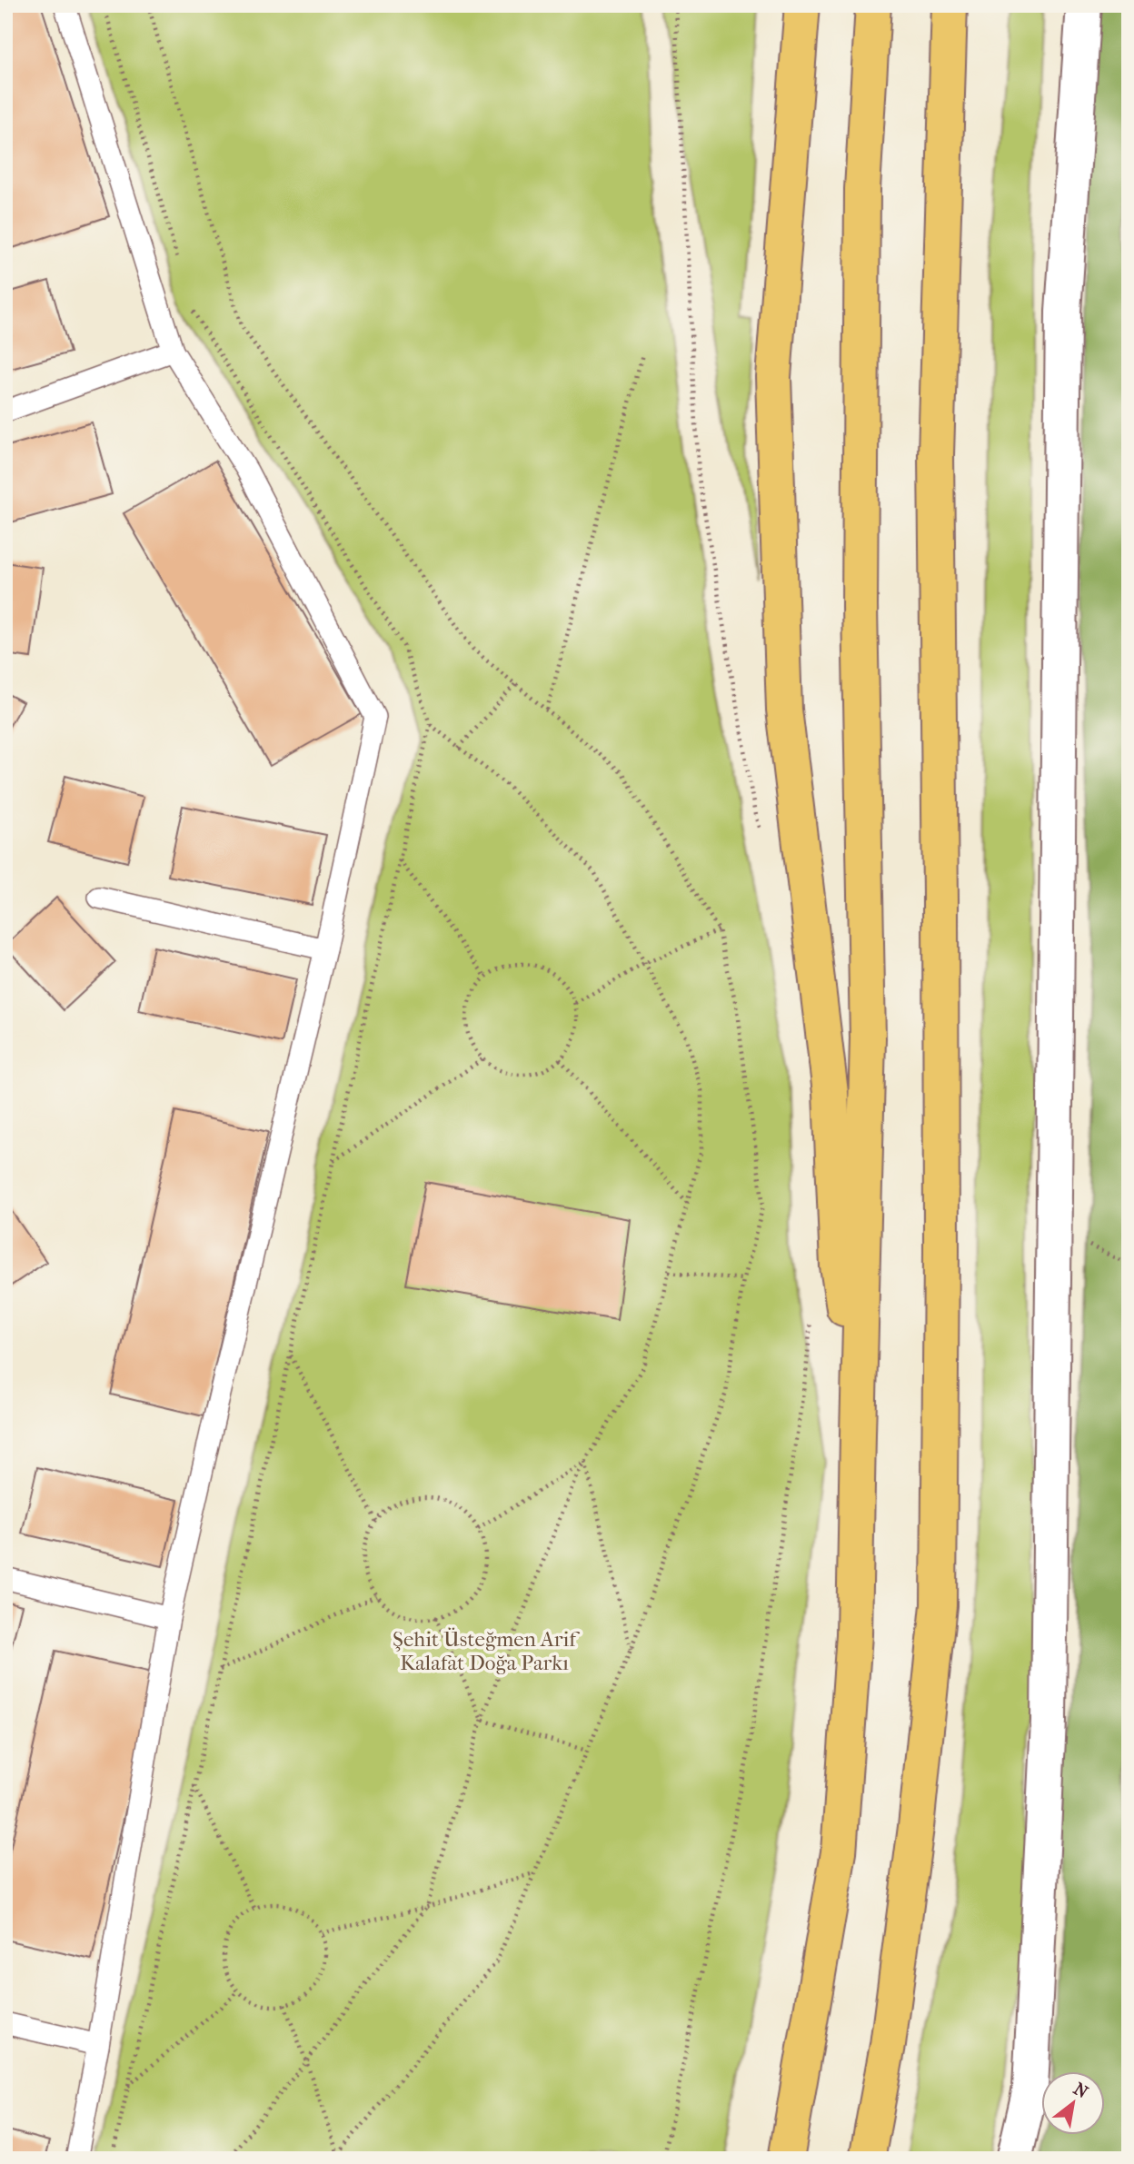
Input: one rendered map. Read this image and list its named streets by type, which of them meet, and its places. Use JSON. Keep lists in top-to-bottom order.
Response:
{
  "parks": ["Şehit Üsteğmen Arif Kalafat Doğa Parkı"],
  "north": "top right"
}
